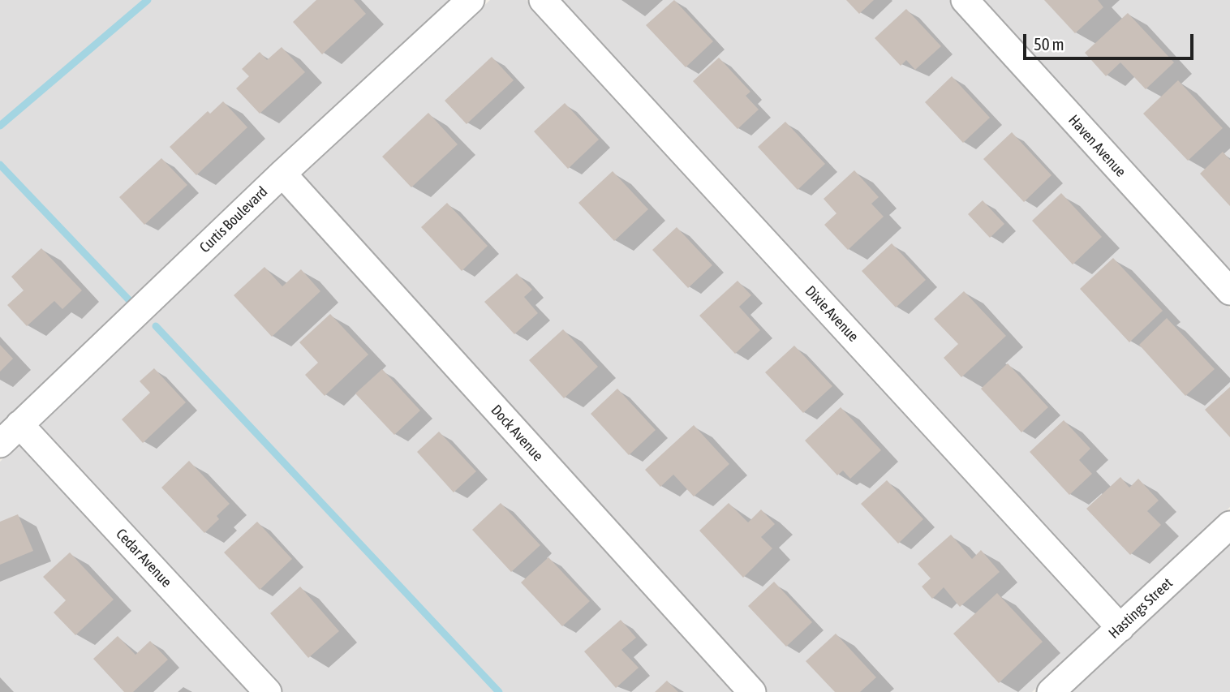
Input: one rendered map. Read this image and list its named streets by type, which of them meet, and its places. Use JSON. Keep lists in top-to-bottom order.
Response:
{
  "streets": {
    "street": [
      "Haven Avenue",
      "Curtis Boulevard",
      "Dixie Avenue",
      "Dock Avenue",
      "Cedar Avenue",
      "Hastings Street"
    ]
  },
  "crossings": [
    ["Curtis Boulevard", "Dock Avenue"],
    ["Curtis Boulevard", "Cedar Avenue"],
    ["Dixie Avenue", "Hastings Street"]
  ],
  "scale_bar": "50 m"
}
